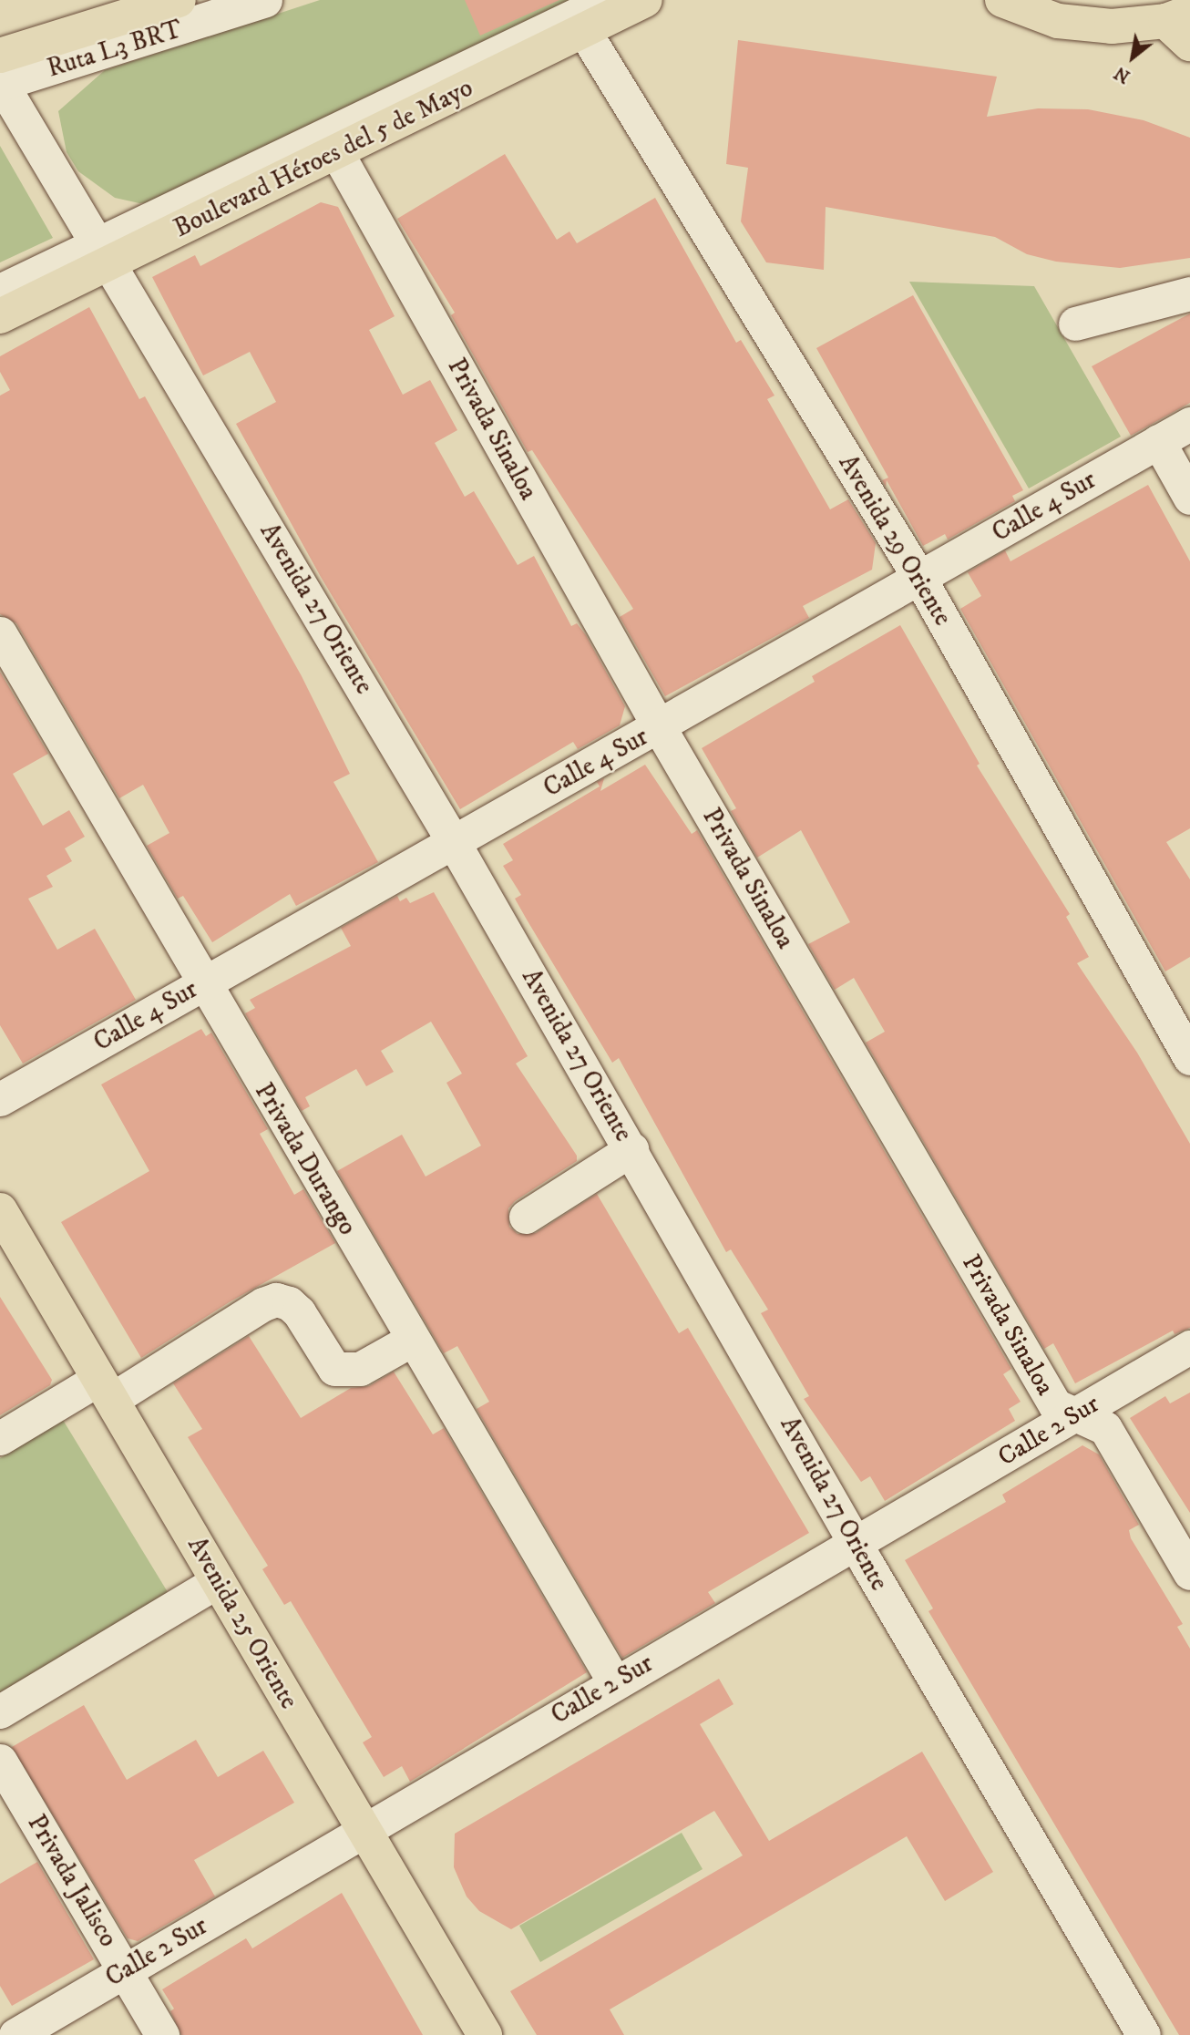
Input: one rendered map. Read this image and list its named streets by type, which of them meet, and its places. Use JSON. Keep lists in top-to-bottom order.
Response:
{
  "streets": {
    "main road": ["Boulevard Héroes del 5 de Mayo", "Avenida 25 Oriente"],
    "street": [
      "Ruta L3 BRT",
      "Privada Sinaloa",
      "Calle 4 Sur",
      "Avenida 29 Oriente",
      "Avenida 27 Oriente",
      "Privada Durango",
      "Calle 2 Sur",
      "Privada Jalisco"
    ]
  },
  "crossings": [
    ["Ruta L3 BRT", "Avenida 27 Oriente"],
    ["Boulevard Héroes del 5 de Mayo", "Privada Sinaloa"],
    ["Boulevard Héroes del 5 de Mayo", "Avenida 29 Oriente"],
    ["Boulevard Héroes del 5 de Mayo", "Avenida 27 Oriente"],
    ["Privada Sinaloa", "Calle 4 Sur"],
    ["Privada Sinaloa", "Calle 2 Sur"],
    ["Calle 4 Sur", "Avenida 29 Oriente"],
    ["Calle 4 Sur", "Avenida 27 Oriente"],
    ["Calle 4 Sur", "Privada Durango"],
    ["Avenida 27 Oriente", "Calle 2 Sur"],
    ["Privada Durango", "Calle 2 Sur"],
    ["Calle 2 Sur", "Avenida 25 Oriente"],
    ["Calle 2 Sur", "Privada Jalisco"]
  ],
  "north": "bottom left"
}
